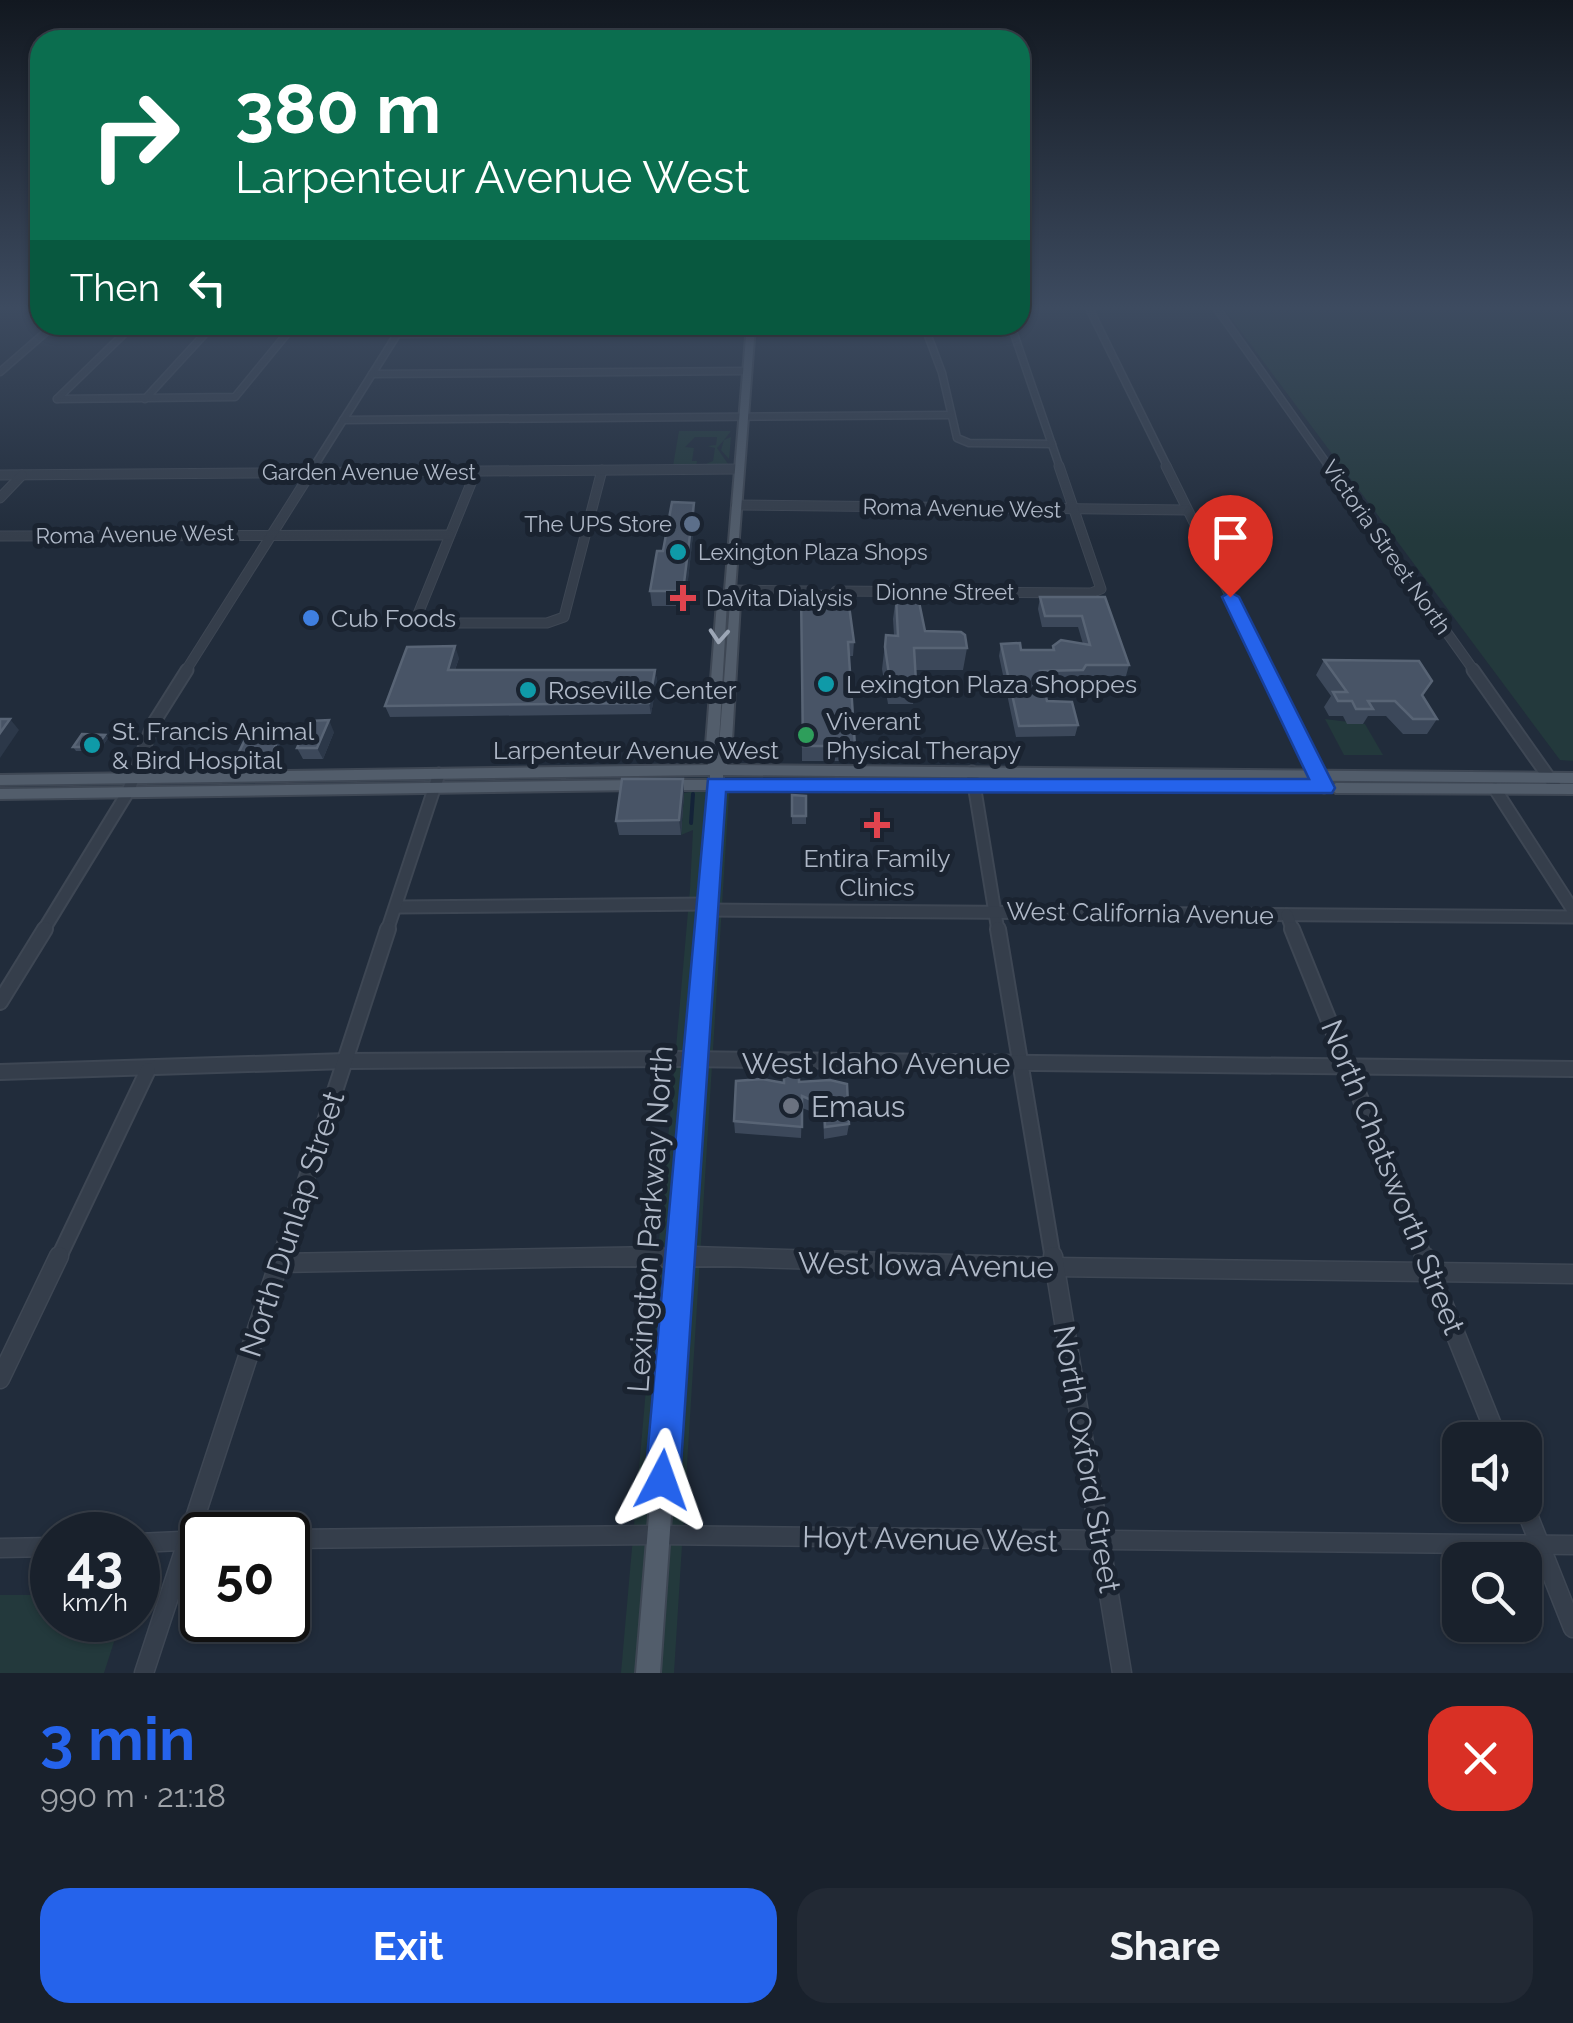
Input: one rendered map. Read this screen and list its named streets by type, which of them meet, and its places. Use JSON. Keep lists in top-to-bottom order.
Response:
{
  "streets": {
    "main road": ["Larpenteur Avenue West", "Lexington Parkway North"],
    "street": [
      "Garden Avenue West",
      "Roma Avenue West",
      "Victoria Street North",
      "Dionne Street",
      "West California Avenue",
      "West Idaho Avenue",
      "North Chatsworth Street",
      "North Dunlap Street",
      "West Iowa Avenue",
      "North Oxford Street",
      "Hoyt Avenue West"
    ]
  },
  "crossings": [
    ["Roma Avenue West", "Dionne Street"],
    ["Victoria Street North", "Larpenteur Avenue West"],
    ["Larpenteur Avenue West", "Lexington Parkway North"],
    ["Larpenteur Avenue West", "North Dunlap Street"],
    ["Larpenteur Avenue West", "North Oxford Street"],
    ["West California Avenue", "North Chatsworth Street"],
    ["West California Avenue", "Lexington Parkway North"],
    ["West California Avenue", "North Dunlap Street"],
    ["West California Avenue", "North Oxford Street"],
    ["West Idaho Avenue", "North Chatsworth Street"],
    ["West Idaho Avenue", "Lexington Parkway North"],
    ["West Idaho Avenue", "North Dunlap Street"],
    ["West Idaho Avenue", "North Oxford Street"],
    ["North Chatsworth Street", "West Iowa Avenue"],
    ["Lexington Parkway North", "West Iowa Avenue"],
    ["Lexington Parkway North", "Hoyt Avenue West"],
    ["North Dunlap Street", "West Iowa Avenue"],
    ["West Iowa Avenue", "North Oxford Street"],
    ["North Oxford Street", "Hoyt Avenue West"]
  ],
  "places": {
    "other": [
      "The UPS Store",
      "Lexington Plaza Shops",
      "Cub Foods",
      "Lexington Plaza Shoppes",
      "Roseville Center",
      "Viverant Physical Therapy",
      "St. Francis Animal & Bird Hospital",
      "Emaus"
    ],
    "health": ["DaVita Dialysis", "Entira Family Clinics"]
  },
  "page": {
    "turn": ["380 m", "Larpenteur Avenue West"],
    "then": "Then",
    "speed": "43 km/h",
    "limit": "50",
    "heading": ["3 min", "990 m · 21:18"],
    "buttons": ["Exit", "Share"]
  }
}
